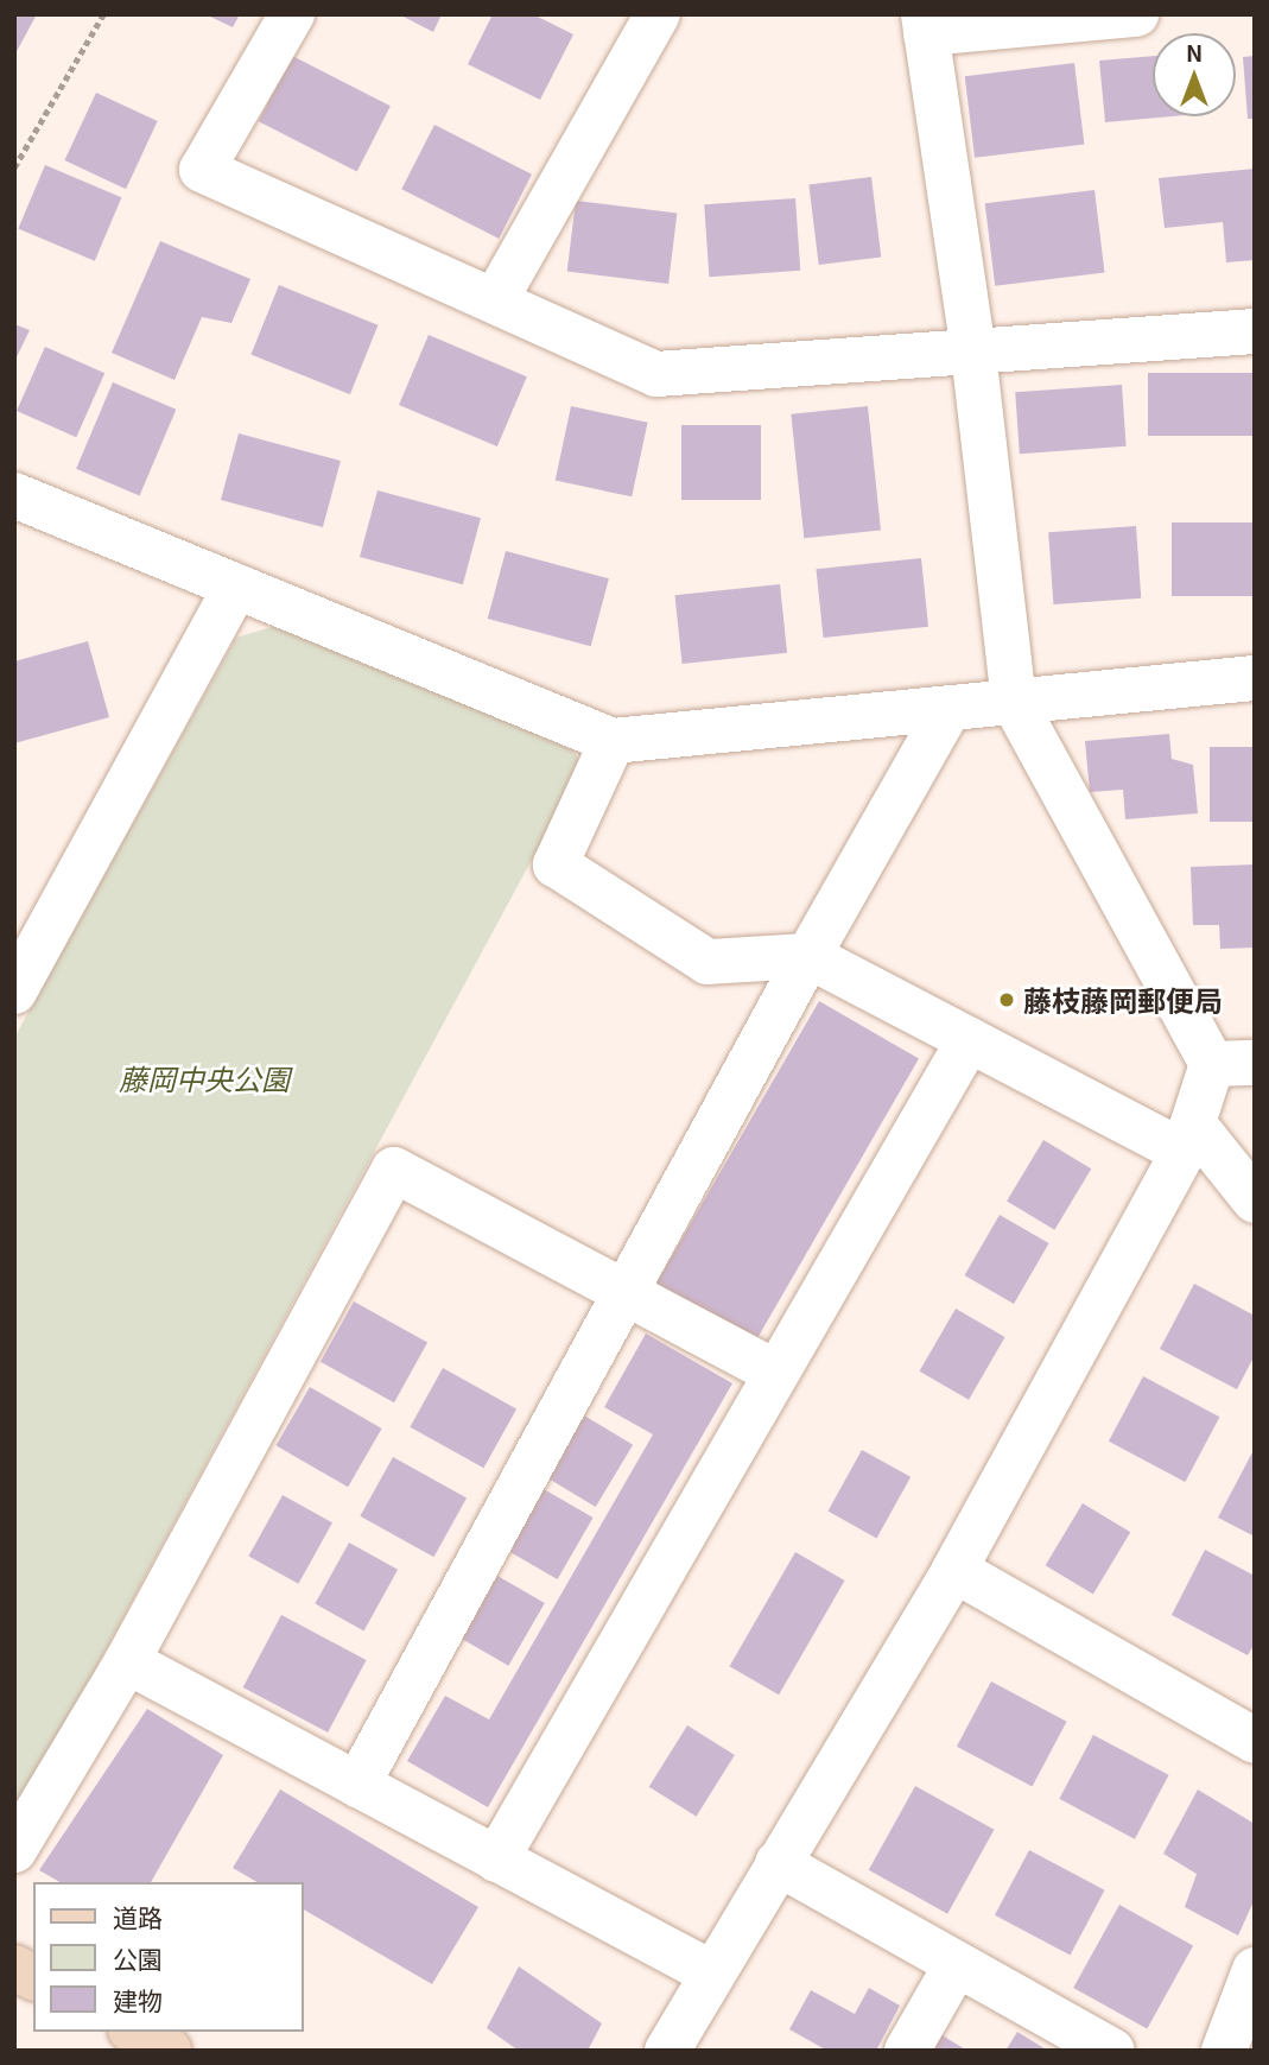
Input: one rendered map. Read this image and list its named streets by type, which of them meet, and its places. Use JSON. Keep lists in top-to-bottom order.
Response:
{
  "parks": ["藤岡中央公園"],
  "places": ["藤枝藤岡郵便局"],
  "legend": ["道路", "公園", "建物"],
  "north": "top"
}
